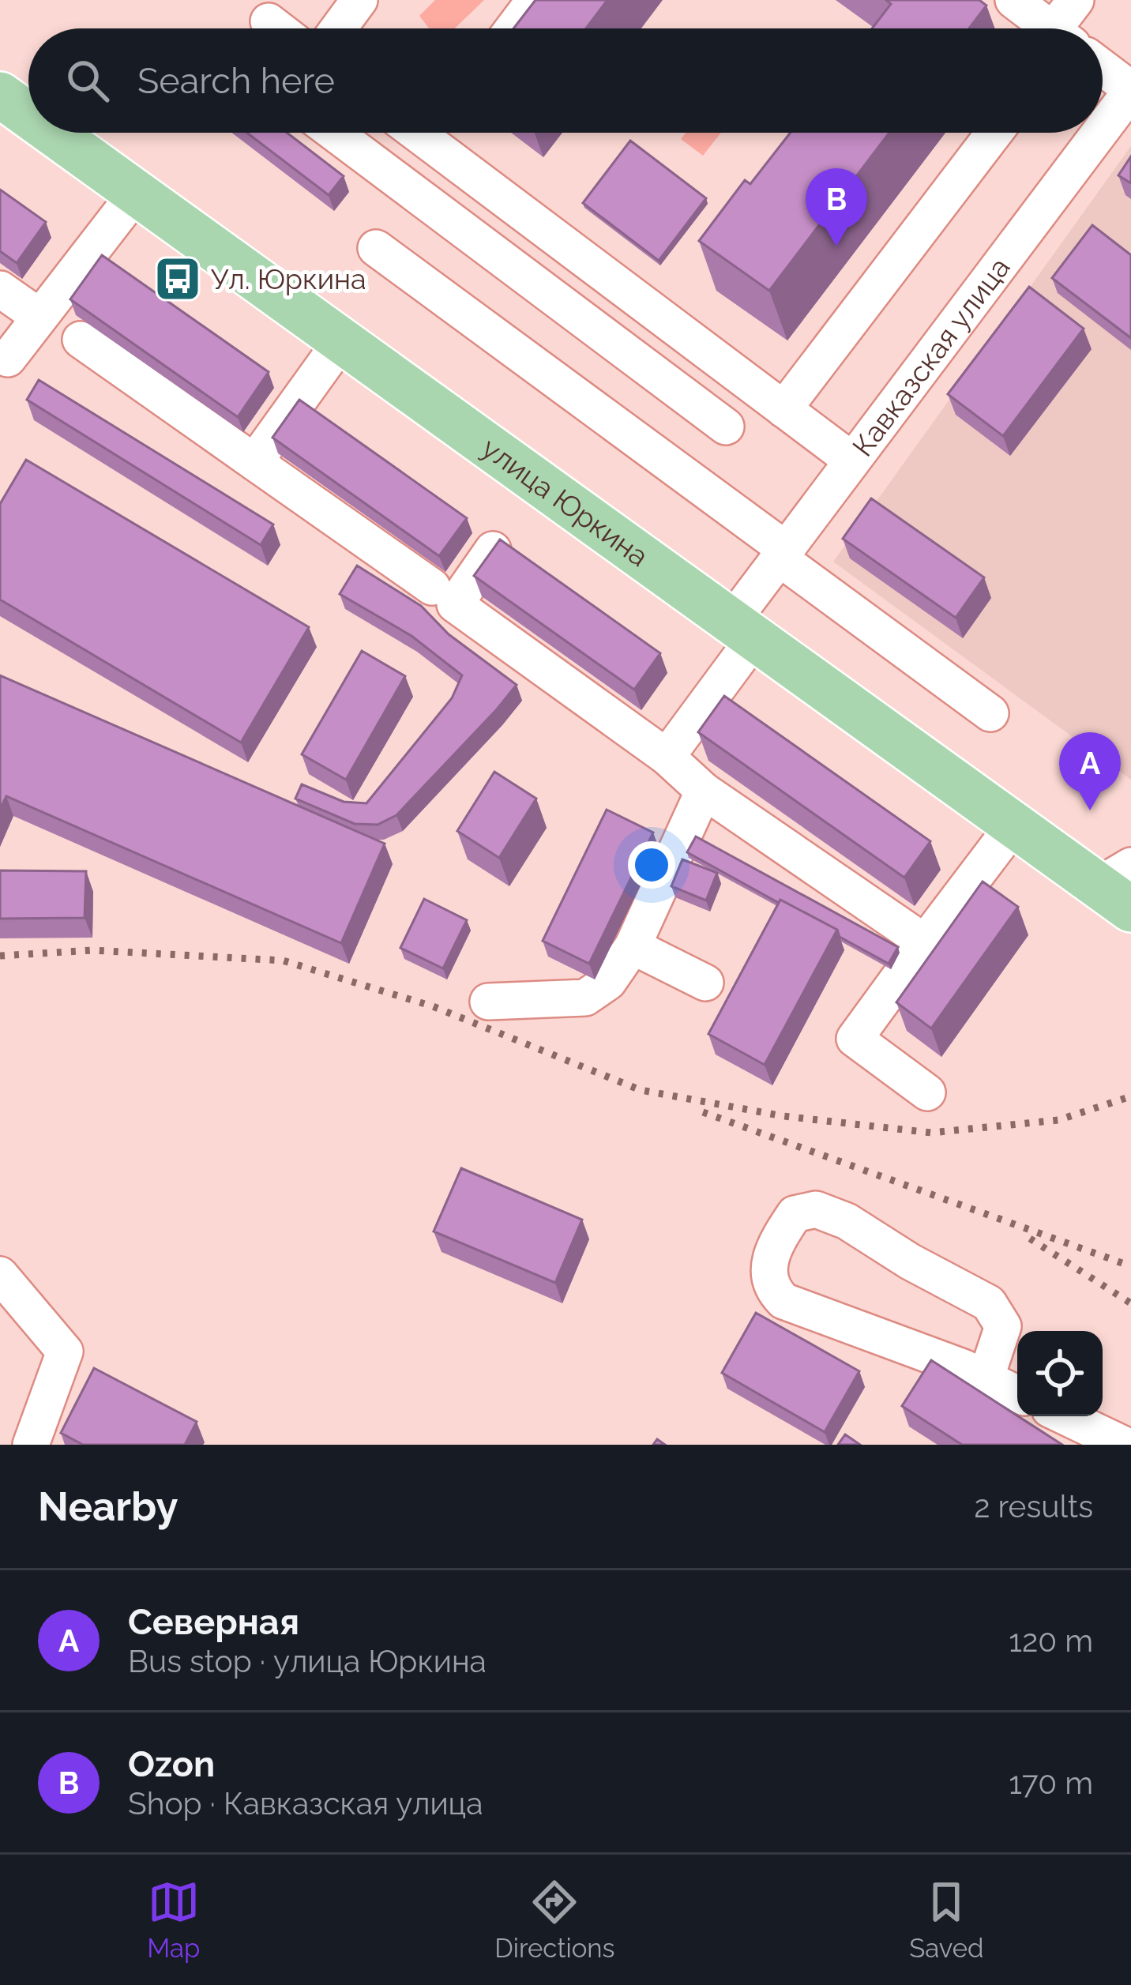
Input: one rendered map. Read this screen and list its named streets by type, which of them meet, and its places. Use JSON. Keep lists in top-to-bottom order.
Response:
{
  "streets": {
    "main road": ["улица Юркина"],
    "street": ["Кавказская улица"]
  },
  "crossings": [
    ["Кавказская улица", "улица Юркина"]
  ],
  "places": {
    "bus stop": ["Ул. Юркина"]
  },
  "page": {
    "search": "Search here",
    "pins": ["B", "A"],
    "heading": ["Nearby", "2 results"],
    "list": [
      {
        "mark": "A",
        "name": "Северная",
        "note": "Bus stop · улица Юркина",
        "value": "120 m"
      },
      {
        "mark": "B",
        "name": "Ozon",
        "note": "Shop · Кавказская улица",
        "value": "170 m"
      }
    ],
    "nav": ["Map", "Directions", "Saved"]
  }
}
